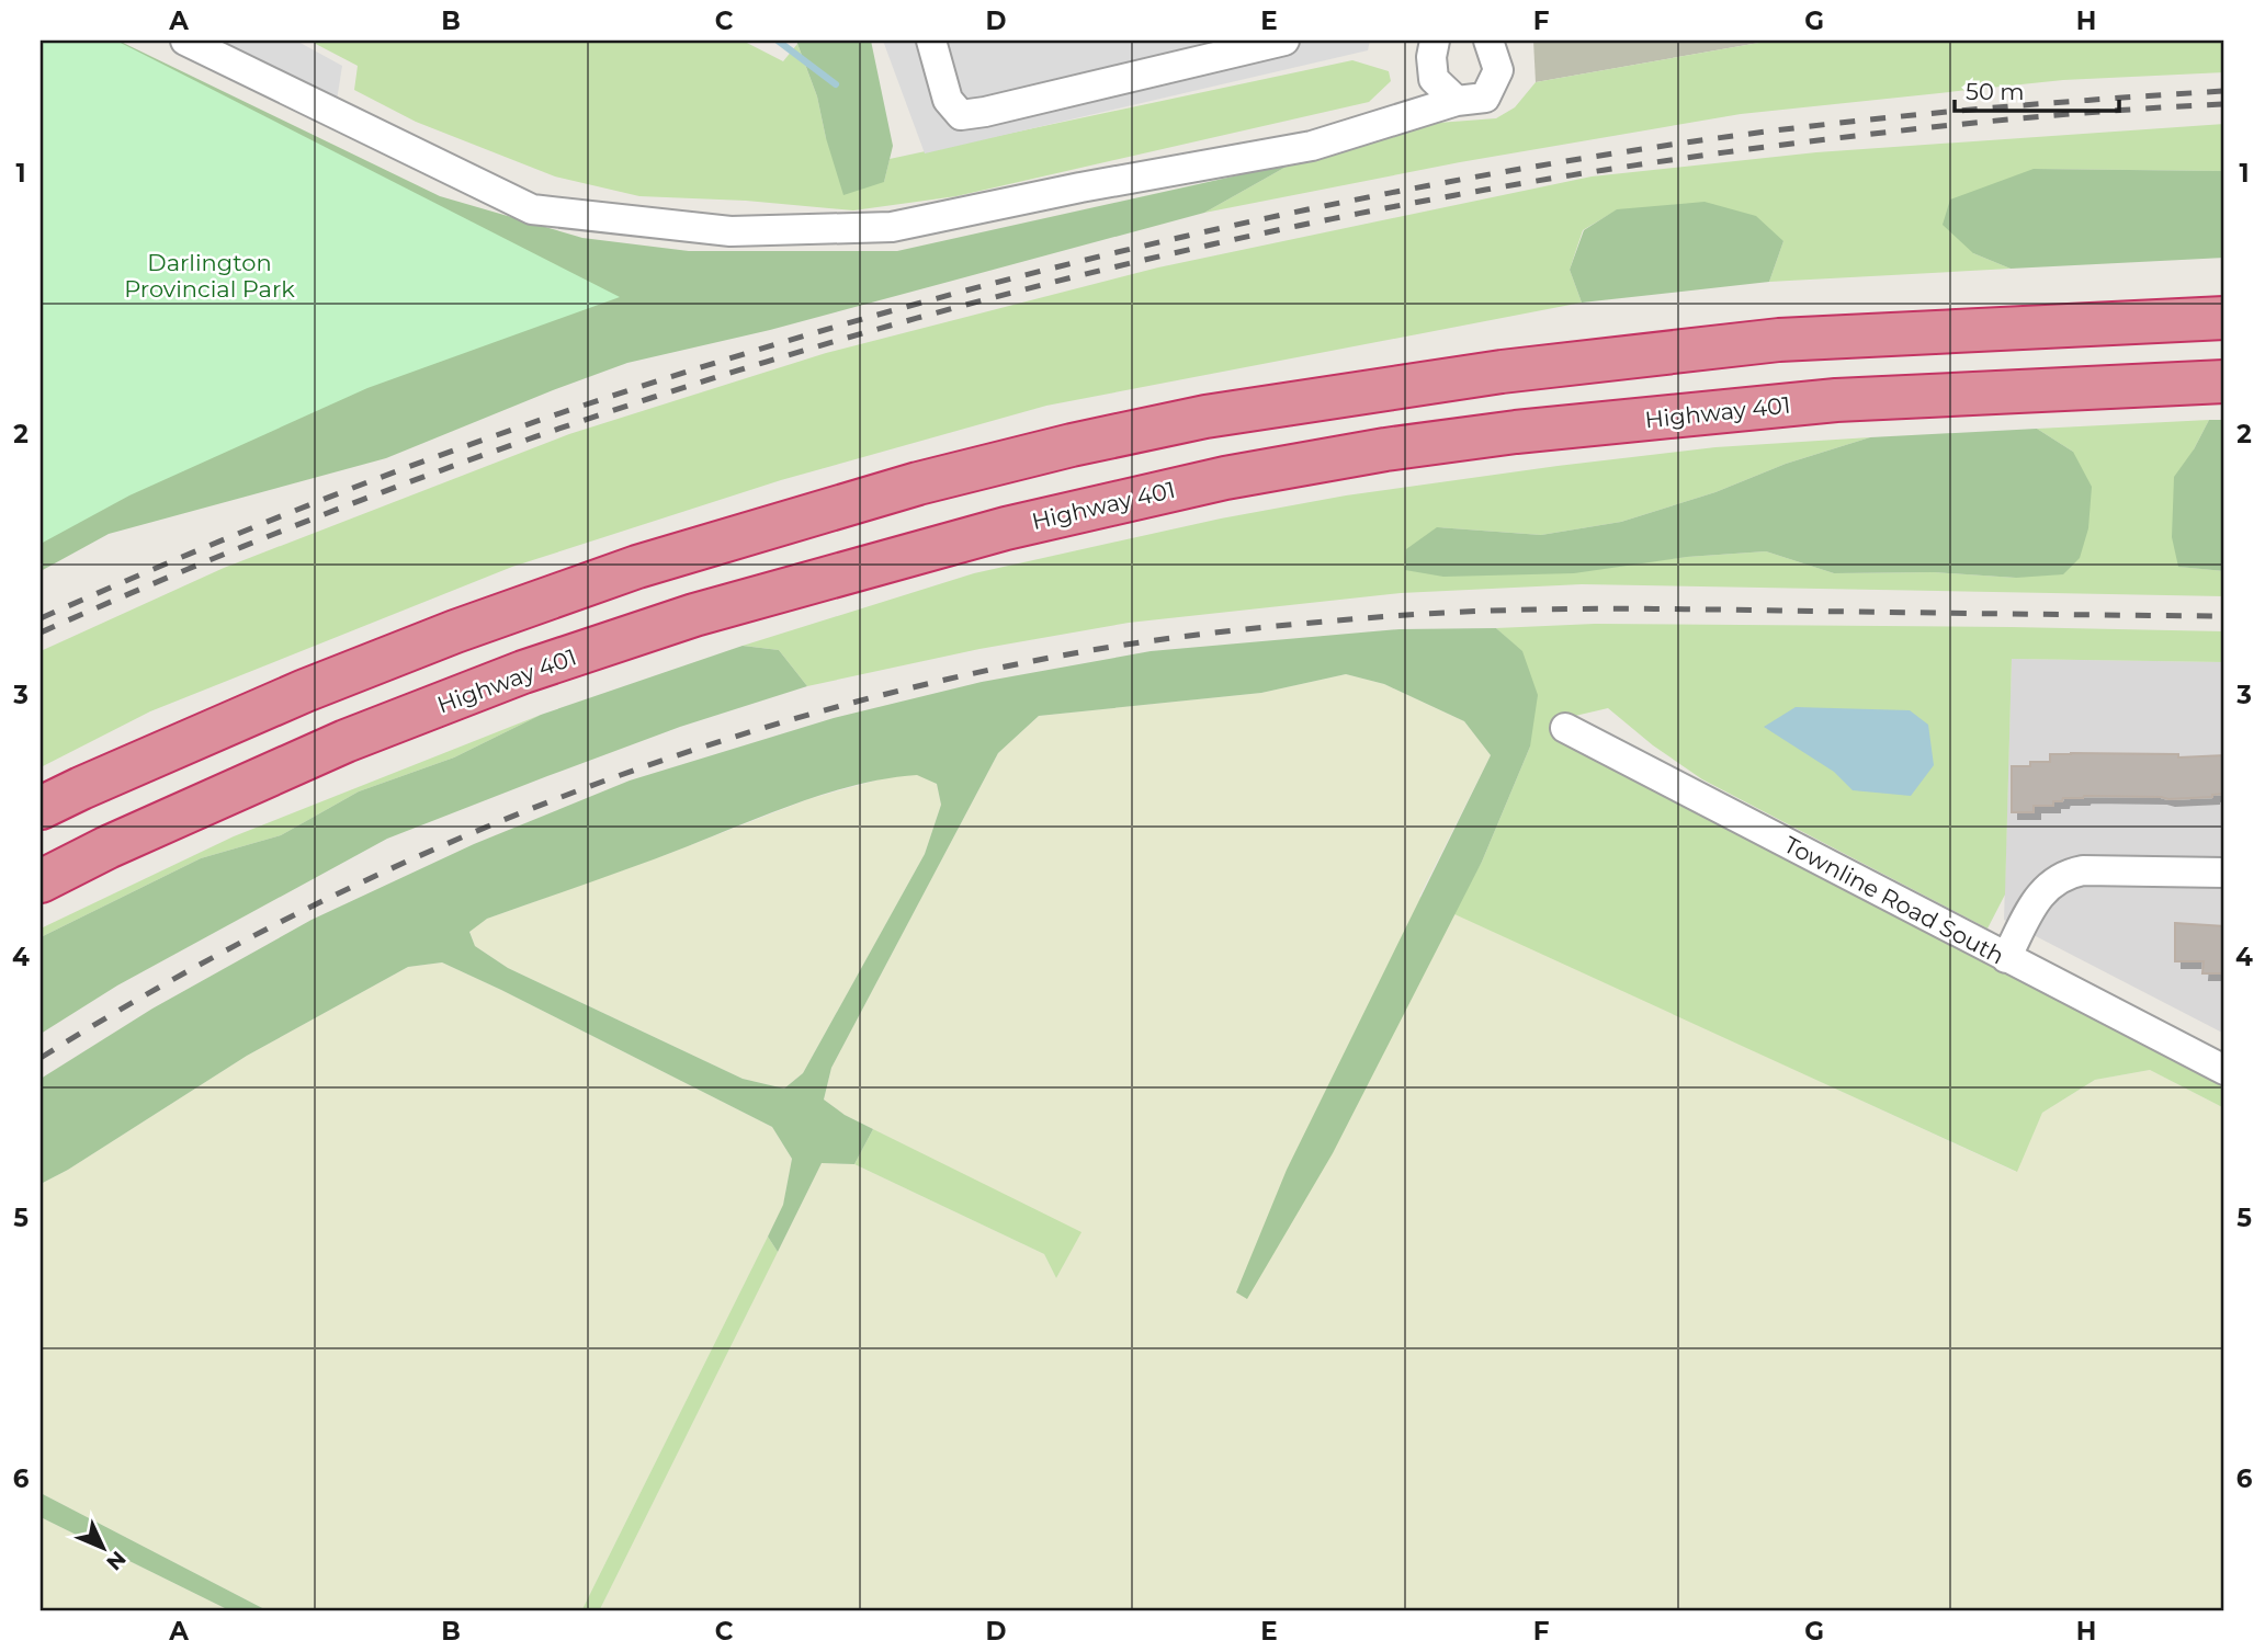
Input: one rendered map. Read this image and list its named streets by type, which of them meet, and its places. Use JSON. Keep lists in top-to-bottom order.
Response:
{
  "streets": {
    "highway": ["Highway 401"],
    "street": ["Townline Road South"]
  },
  "parks": ["Darlington Provincial Park"],
  "scale_bar": "50 m",
  "north": "bottom right",
  "grid": {
    "columns": [
      "A",
      "B",
      "C",
      "D",
      "E",
      "F",
      "G",
      "H"
    ],
    "rows": [
      "1",
      "2",
      "3",
      "4",
      "5",
      "6"
    ]
  }
}
